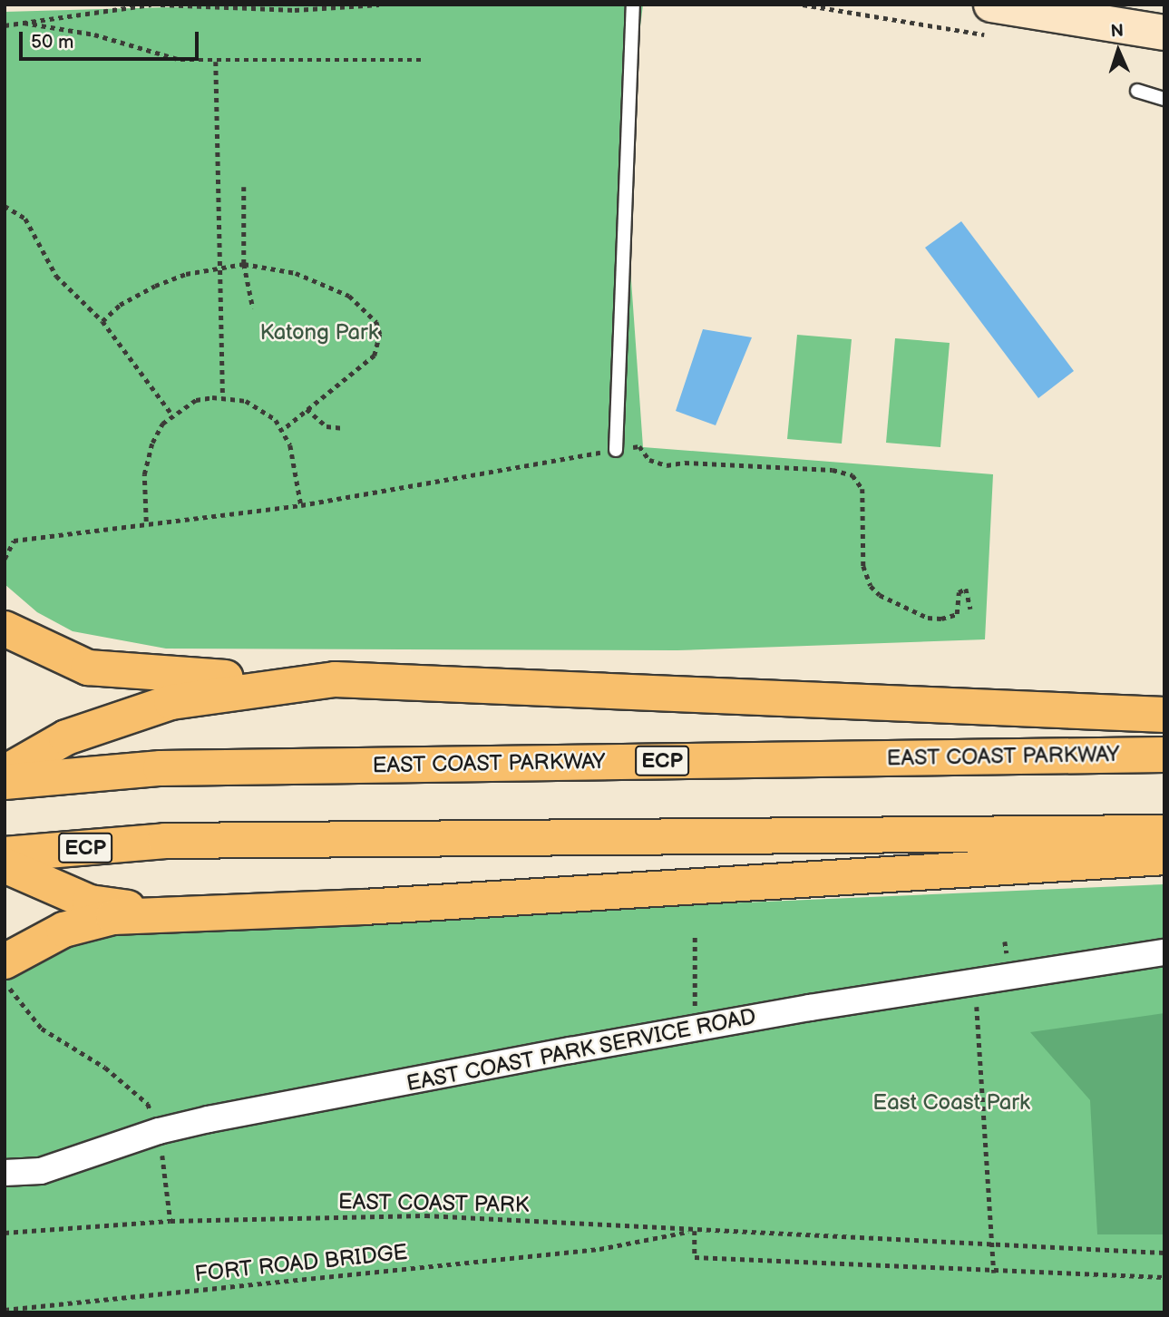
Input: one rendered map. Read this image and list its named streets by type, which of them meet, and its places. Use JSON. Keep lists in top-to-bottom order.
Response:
{
  "streets": {
    "highway": ["EAST COAST PARKWAY", "ECP"],
    "street": ["EAST COAST PARK SERVICE ROAD"],
    "path": ["EAST COAST PARK", "FORT ROAD BRIDGE"]
  },
  "crossings": [
    ["EAST COAST PARK", "FORT ROAD BRIDGE"]
  ],
  "parks": ["Katong Park", "East Coast Park"],
  "scale_bar": "50 m",
  "north": "top"
}
